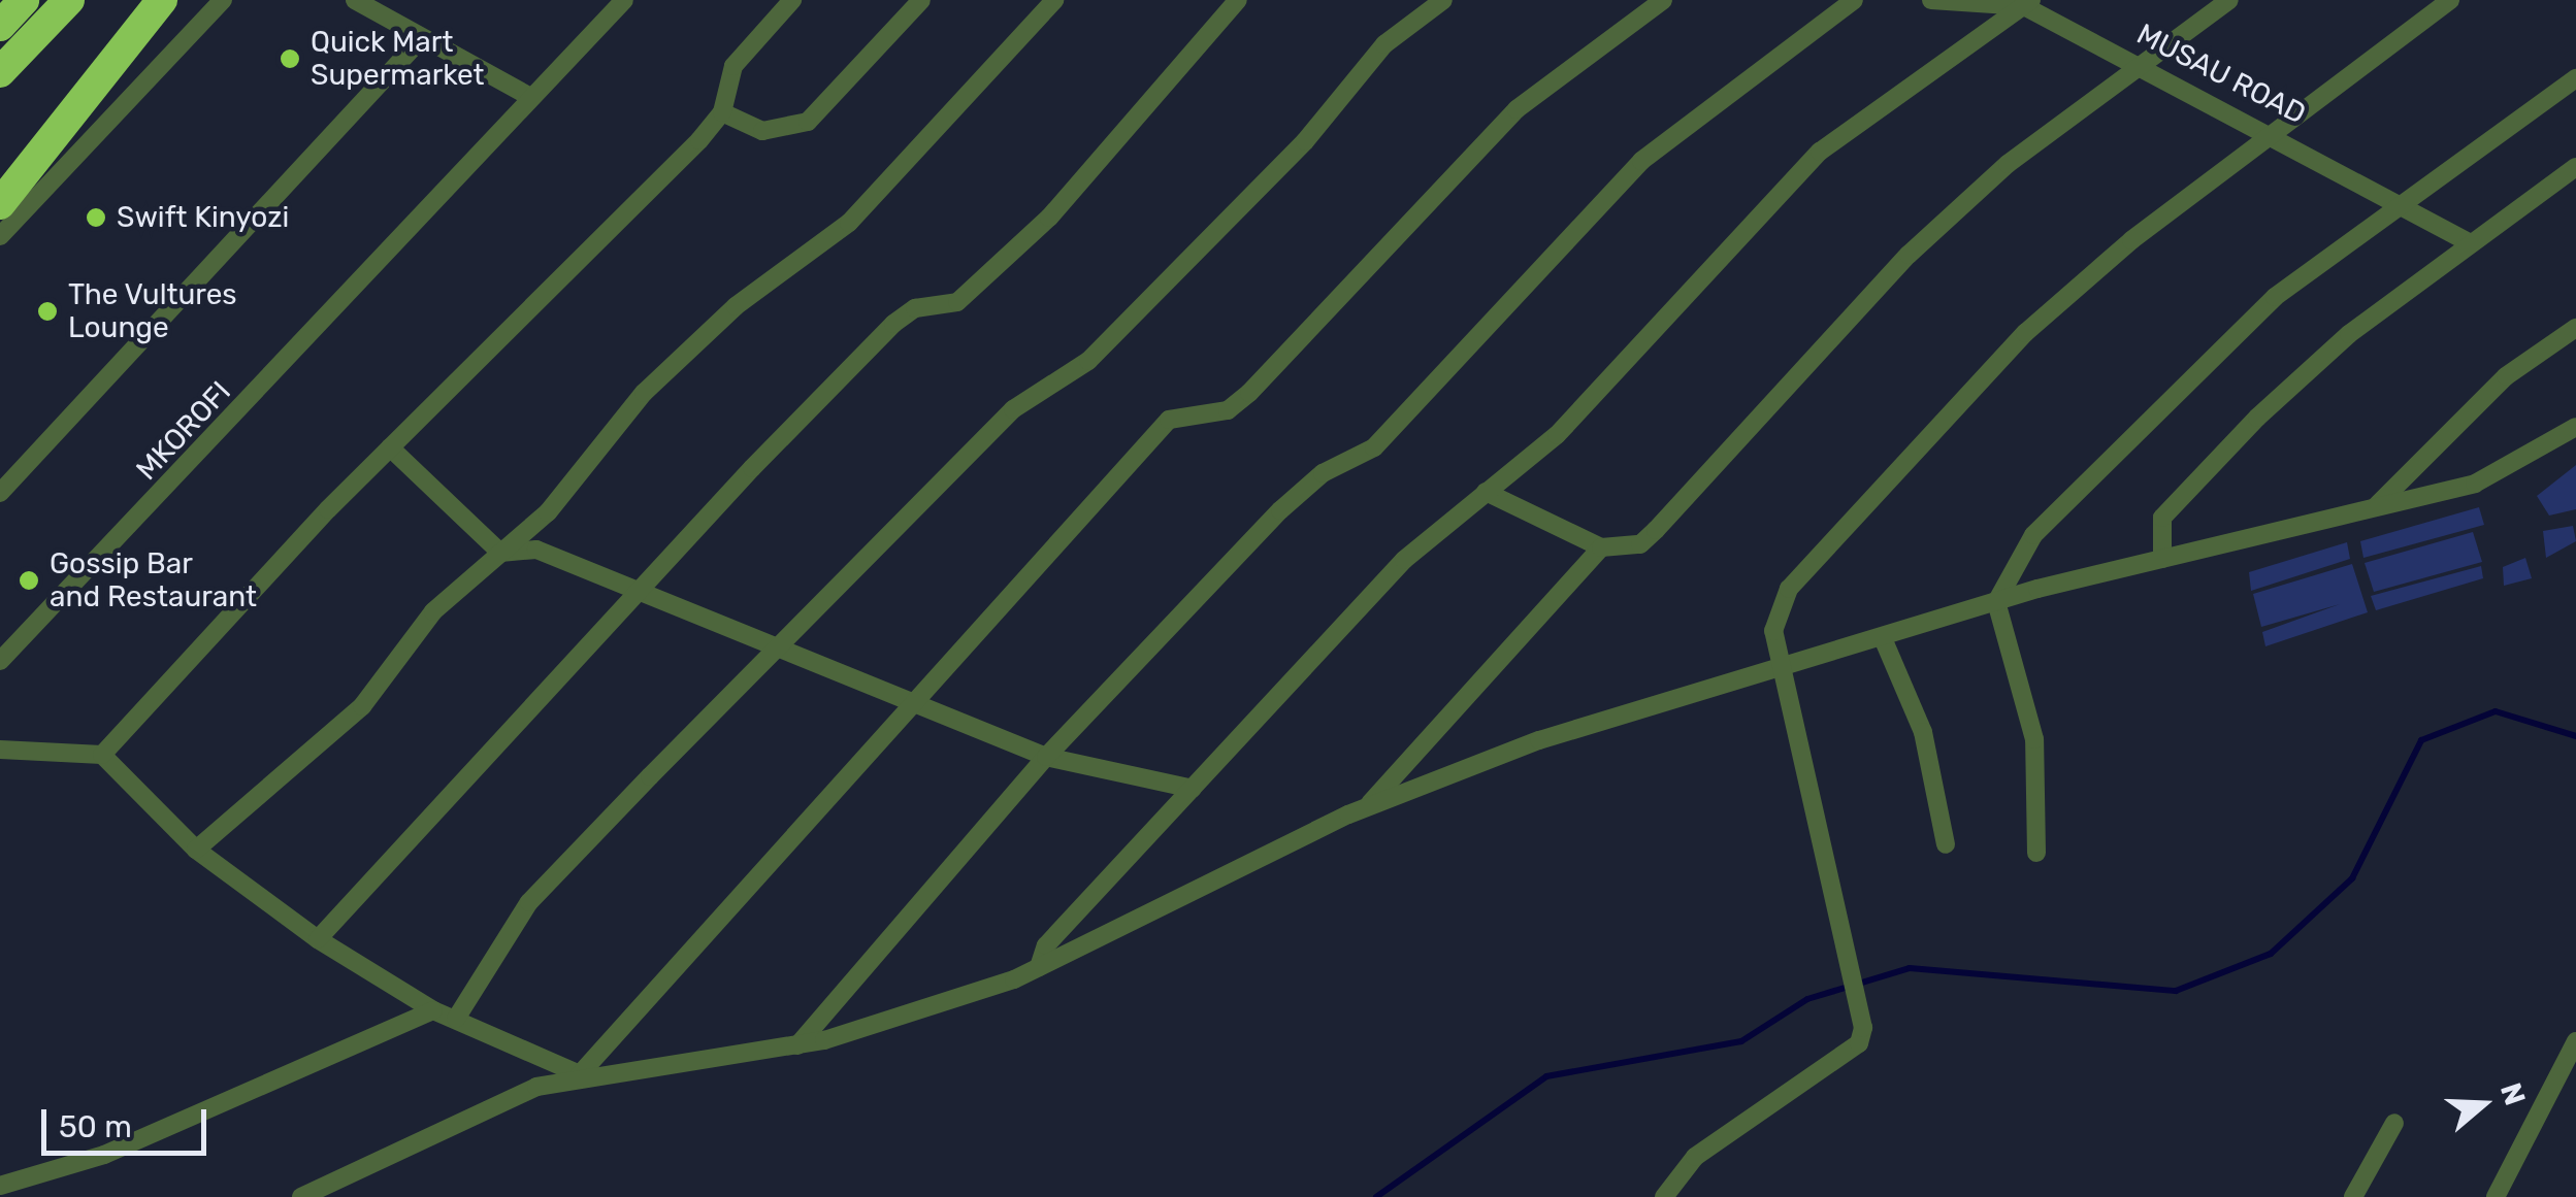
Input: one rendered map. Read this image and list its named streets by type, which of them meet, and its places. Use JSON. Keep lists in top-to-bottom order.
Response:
{
  "streets": {
    "street": ["MUSAU ROAD", "MKOROFI"]
  },
  "places": [
    "Quick Mart Supermarket",
    "Swift Kinyozi",
    "The Vultures Lounge",
    "Gossip Bar and Restaurant"
  ],
  "scale_bar": "50 m",
  "north": "right"
}
